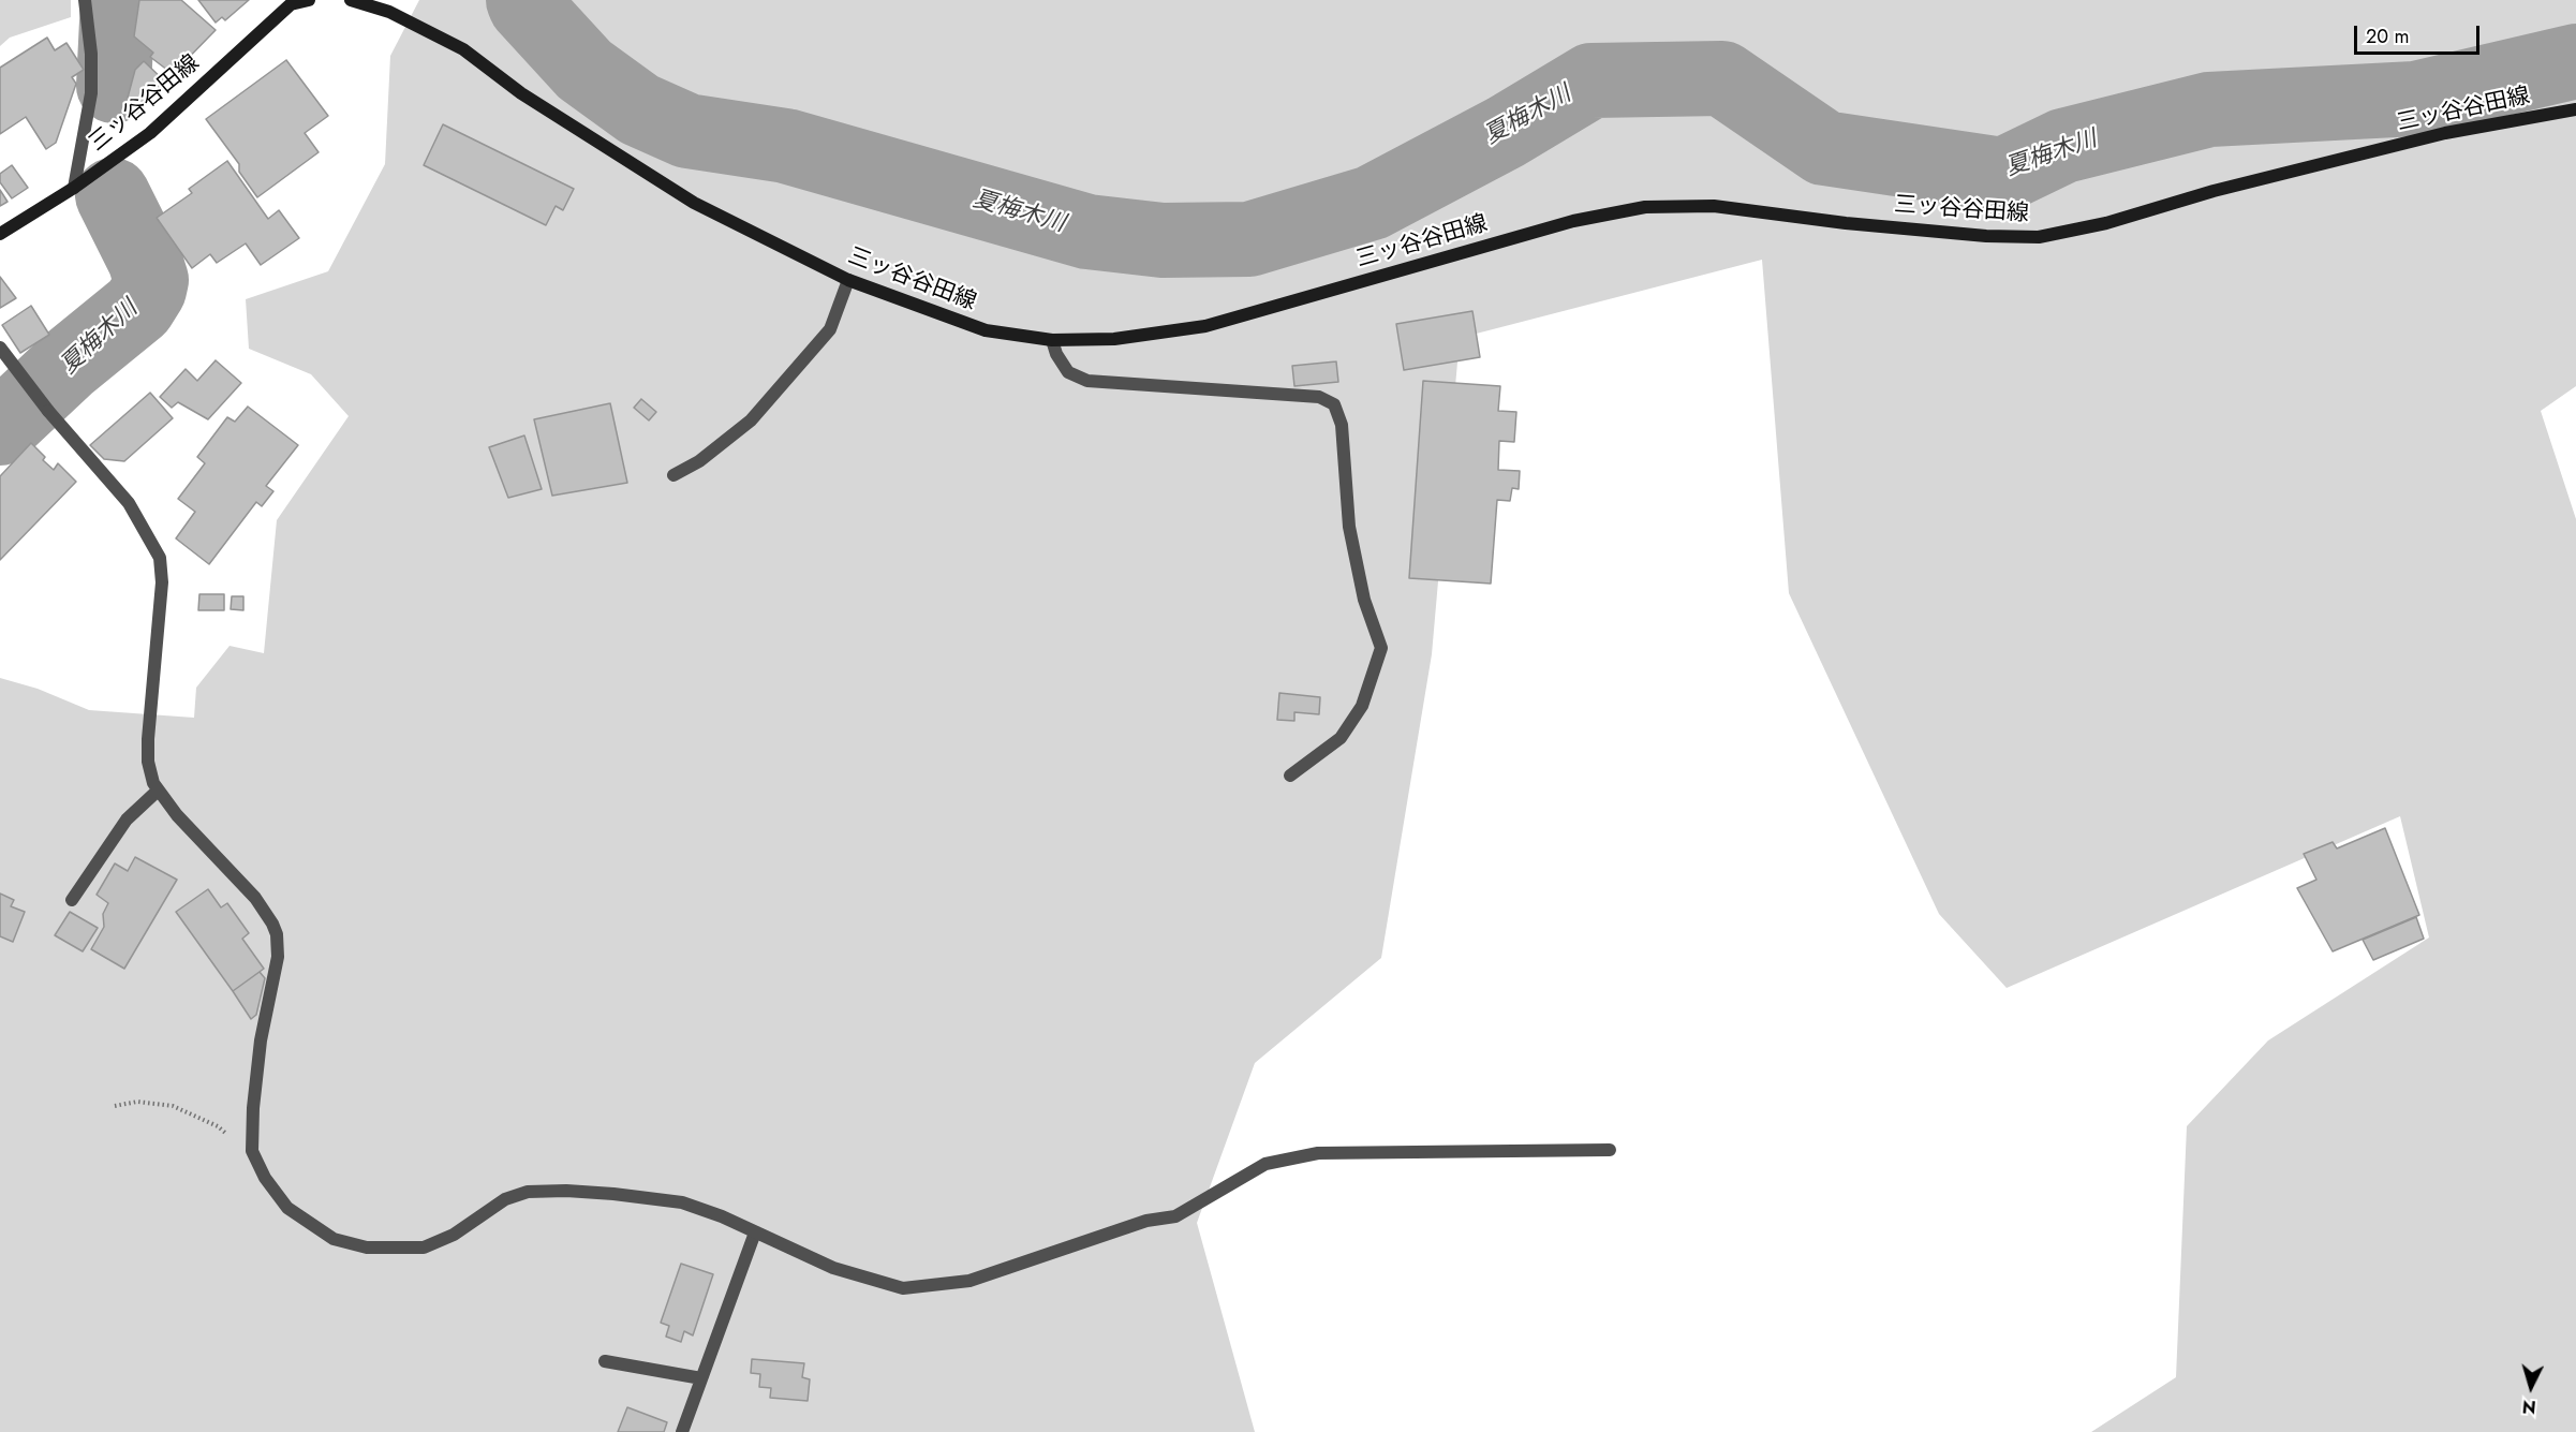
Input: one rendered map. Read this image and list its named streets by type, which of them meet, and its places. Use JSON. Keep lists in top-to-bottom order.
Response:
{
  "streets": {
    "main road": ["三ッ谷谷田線"]
  },
  "water": ["夏梅木川"],
  "scale_bar": "20 m",
  "north": "bottom"
}
